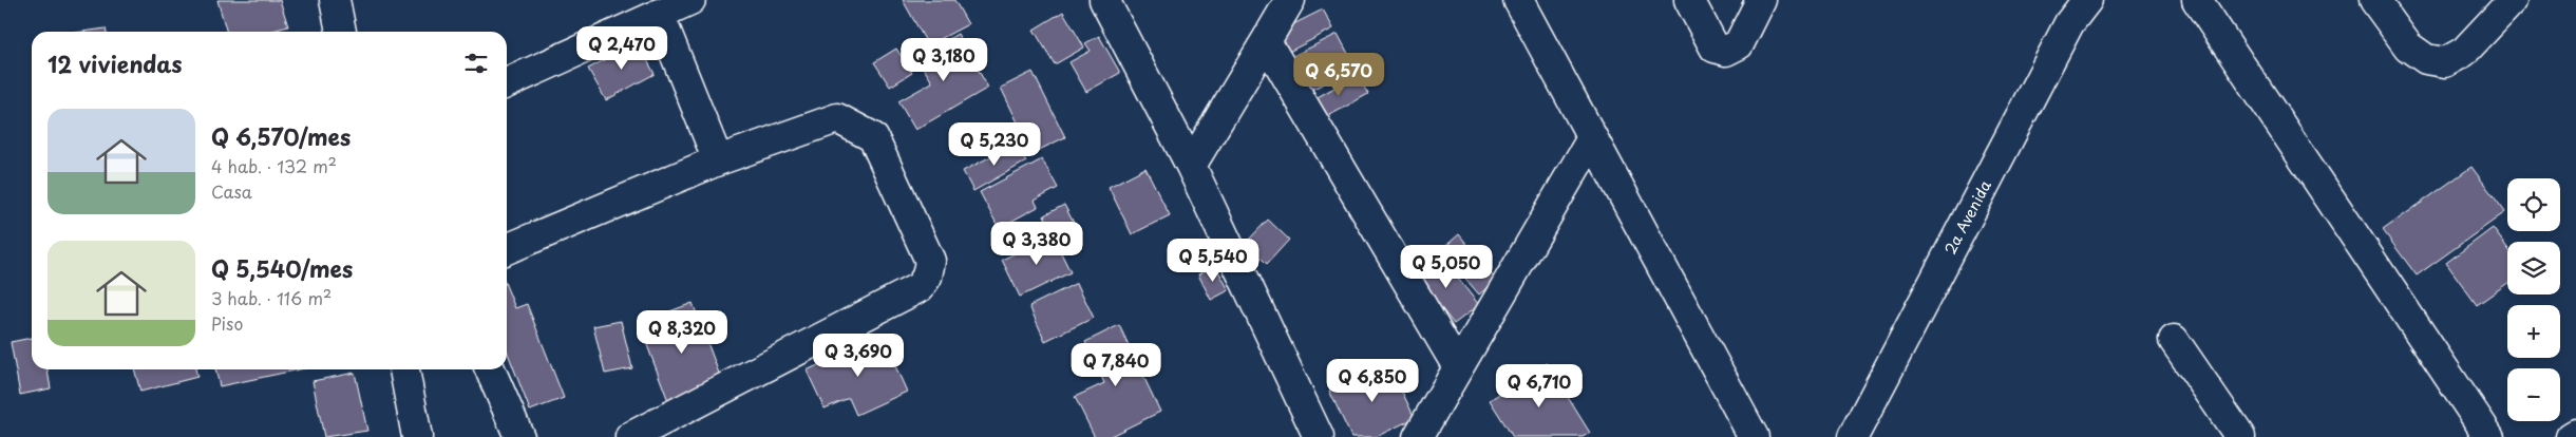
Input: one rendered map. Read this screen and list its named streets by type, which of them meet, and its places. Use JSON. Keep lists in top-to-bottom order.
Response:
{
  "streets": {
    "street": ["2a Avenida"]
  },
  "page": {
    "price": [
      "Q 2,470",
      "Q 3,180",
      "Q 6,570",
      "Q 5,230",
      "Q 3,380",
      "Q 5,540",
      "Q 5,050",
      "Q 8,320",
      "Q 3,690",
      "Q 7,840",
      "Q 6,850",
      "Q 6,710"
    ],
    "heading": "12 viviendas",
    "list": [
      {
        "name": "Q 6,570/mes",
        "note": "4 hab. · 132 m² · Casa"
      },
      {
        "name": "Q 5,540/mes",
        "note": "3 hab. · 116 m² · Piso"
      }
    ],
    "map_buttons": ["+", "−"]
  }
}
